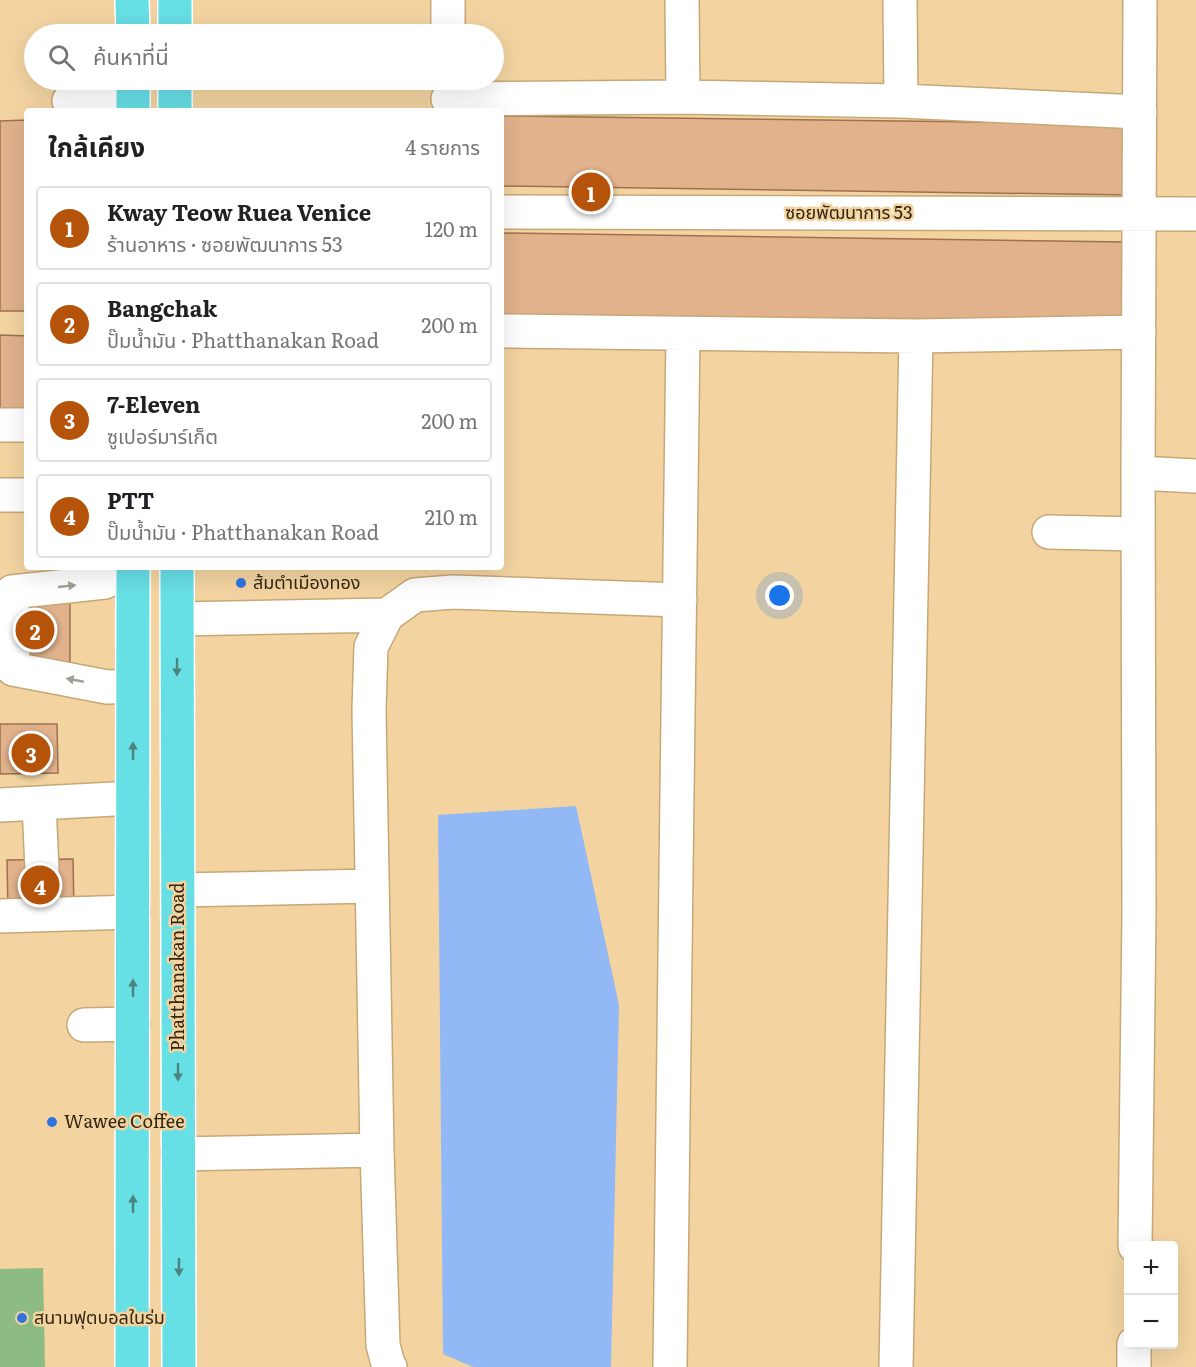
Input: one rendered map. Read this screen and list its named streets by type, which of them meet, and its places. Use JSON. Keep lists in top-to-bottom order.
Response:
{
  "streets": {
    "main road": ["Phatthanakan Road"],
    "street": ["ซอยพัฒนาการ 53"]
  },
  "places": ["ส้มตำเมืองทอง", "Wawee Coffee", "สนามฟุตบอลในร่ม"],
  "page": {
    "search": "ค้นหาที่นี่",
    "heading": ["ใกล้เคียง", "4 รายการ"],
    "pins": [
      "1",
      "2",
      "3",
      "4"
    ],
    "list": [
      {
        "mark": "1",
        "name": "Kway Teow Ruea Venice",
        "note": "ร้านอาหาร · ซอยพัฒนาการ 53",
        "value": "120 m"
      },
      {
        "mark": "2",
        "name": "Bangchak",
        "note": "ปั๊มน้ำมัน · Phatthanakan Road",
        "value": "200 m"
      },
      {
        "mark": "3",
        "name": "7-Eleven",
        "note": "ซูเปอร์มาร์เก็ต",
        "value": "200 m"
      },
      {
        "mark": "4",
        "name": "PTT",
        "note": "ปั๊มน้ำมัน · Phatthanakan Road",
        "value": "210 m"
      }
    ],
    "map_buttons": ["+", "−"]
  }
}
